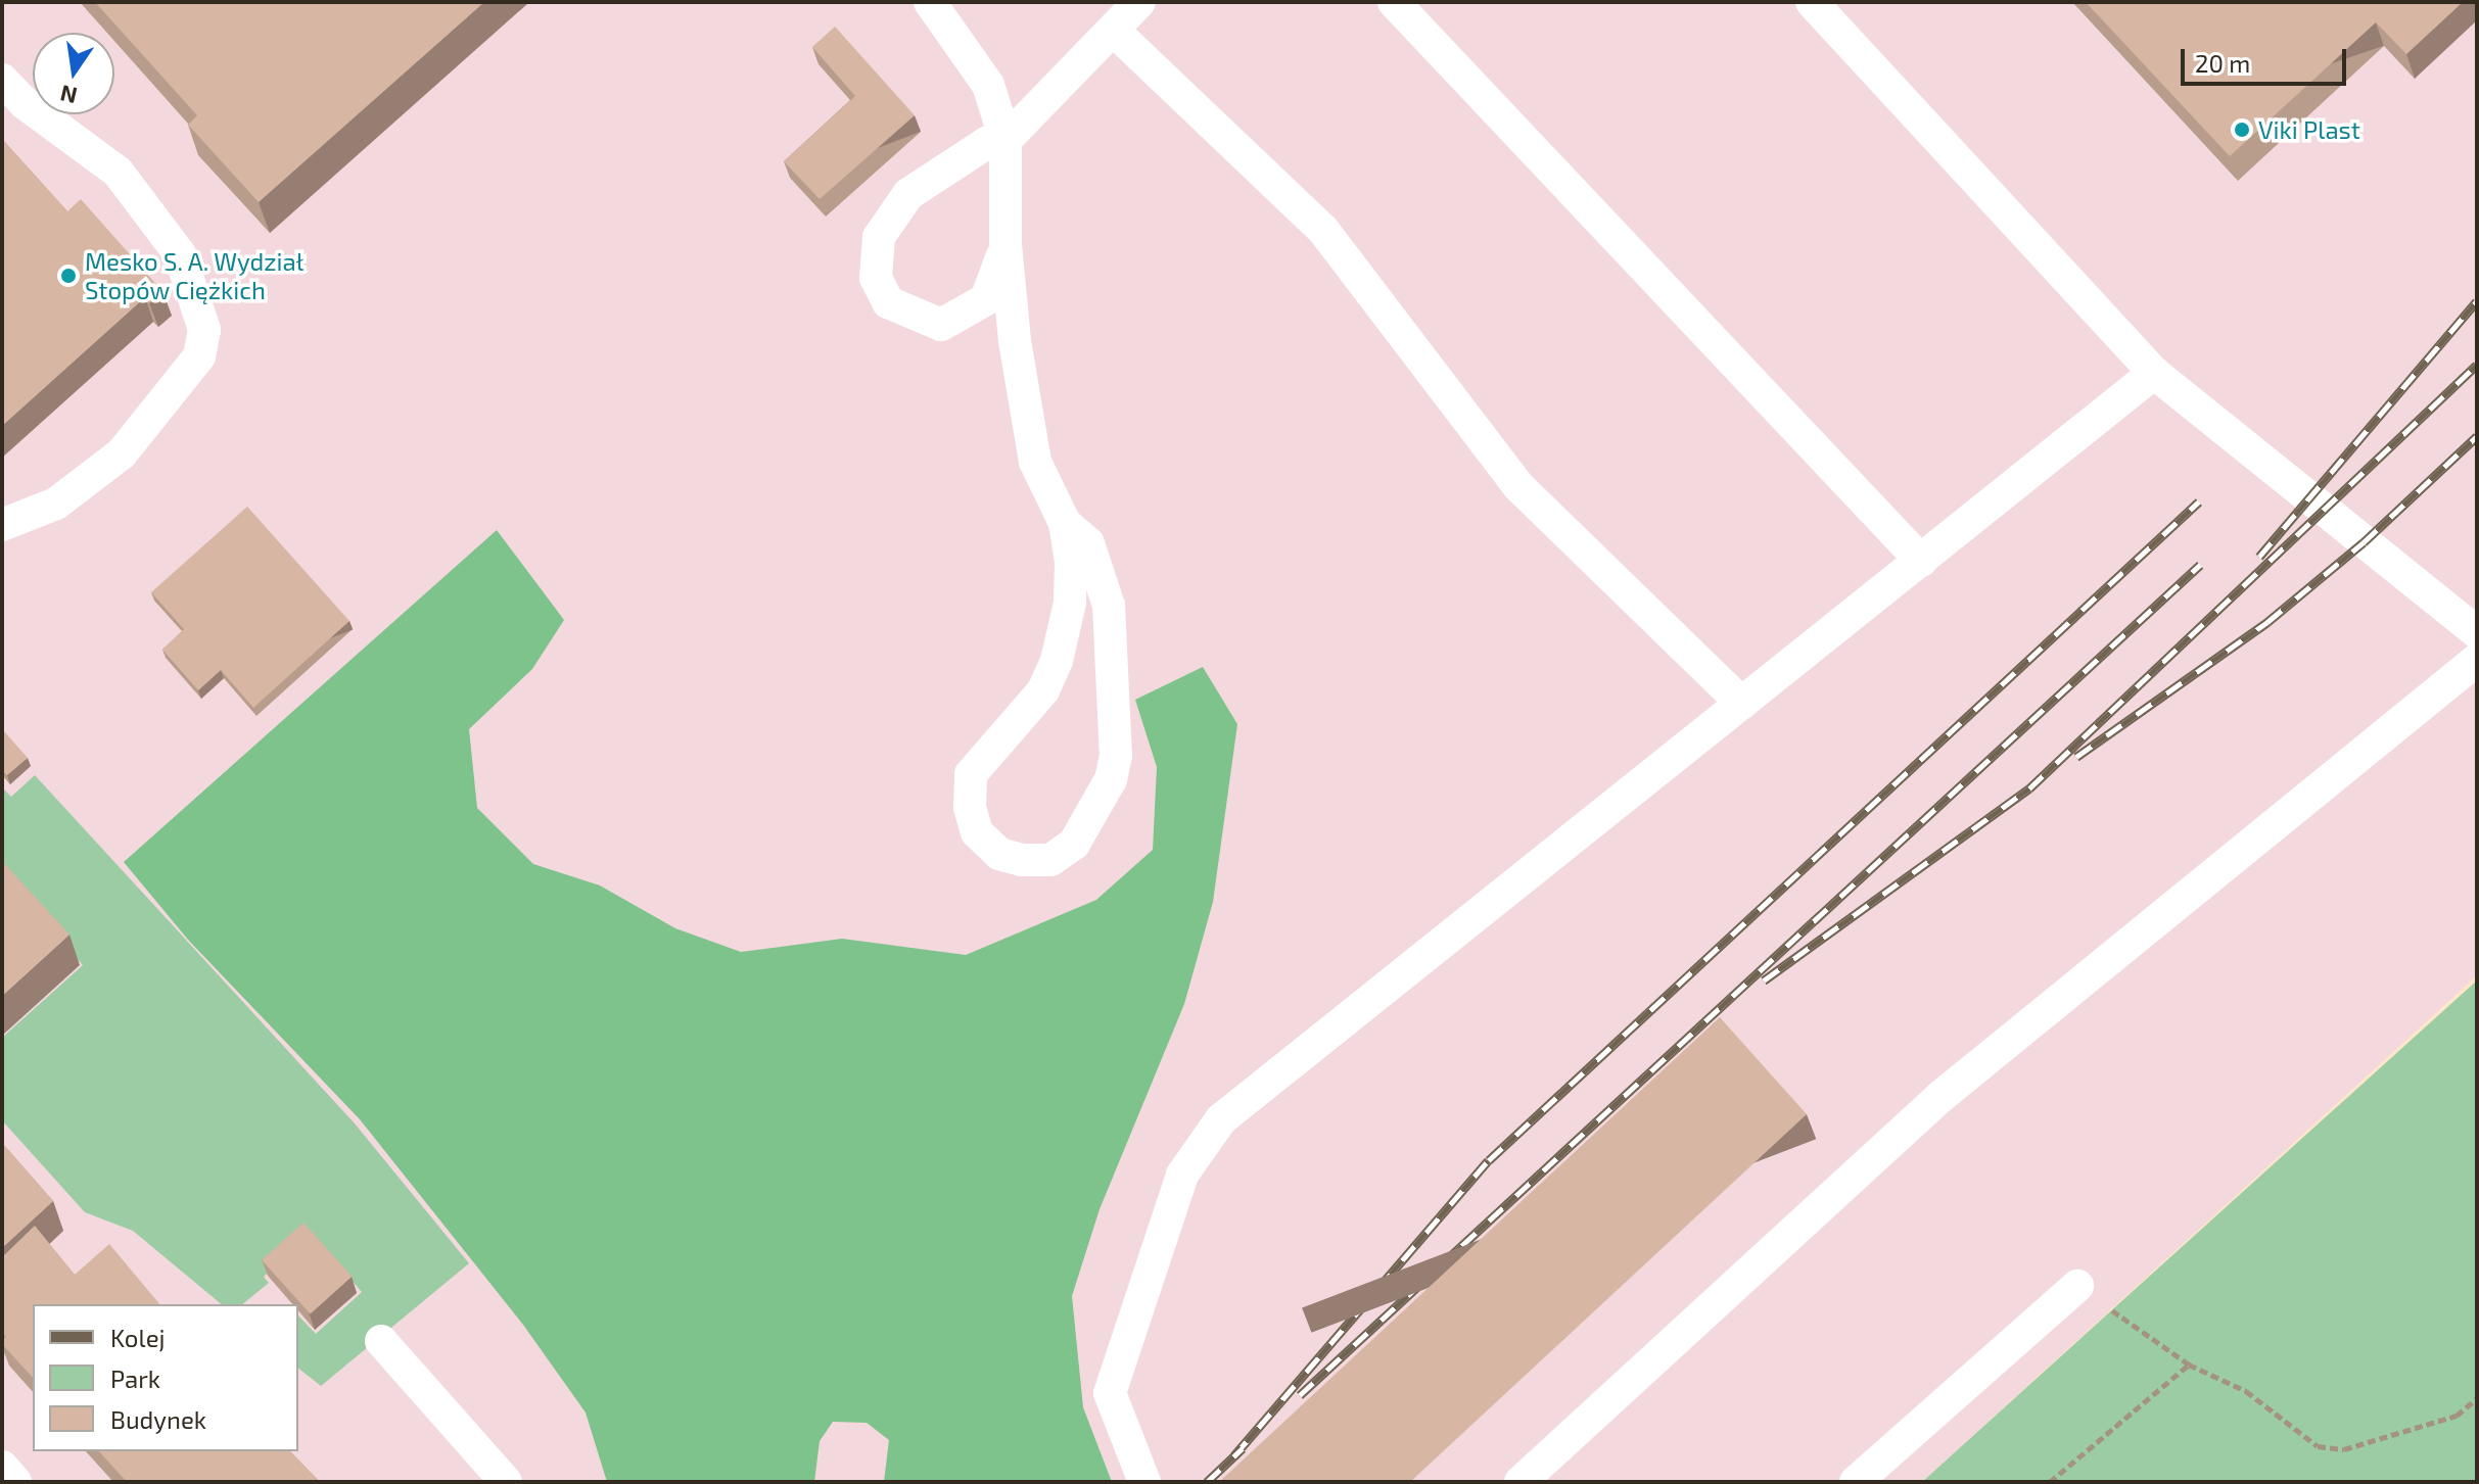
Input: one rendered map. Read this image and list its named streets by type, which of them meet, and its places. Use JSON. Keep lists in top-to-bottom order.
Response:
{
  "places": ["Viki Plast", "Mesko S. A. Wydział Stopów Ciężkich"],
  "legend": ["Kolej", "Park", "Budynek"],
  "scale_bar": "20 m",
  "north": "bottom"
}
